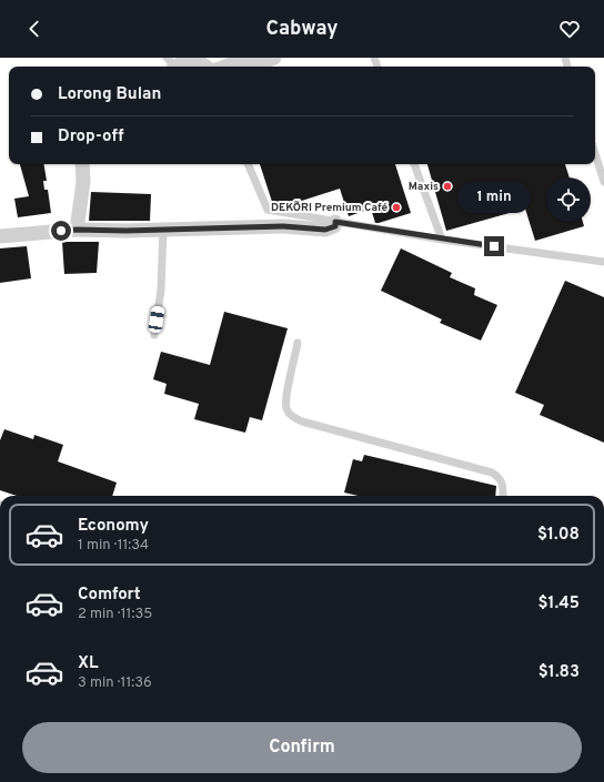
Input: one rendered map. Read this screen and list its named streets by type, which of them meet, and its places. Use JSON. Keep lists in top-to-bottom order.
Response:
{
  "places": ["Maxis", "DEKÕRI Premium Café"],
  "page": {
    "header": "Cabway",
    "banner": ["Lorong Bulan", "Drop-off"],
    "bubble": "1 min",
    "list": [
      {
        "name": "Economy",
        "note": "1 min · 11:34",
        "value": "$1.08"
      },
      {
        "name": "Comfort",
        "note": "2 min · 11:35",
        "value": "$1.45"
      },
      {
        "name": "XL",
        "note": "3 min · 11:36",
        "value": "$1.83"
      }
    ],
    "buttons": "Confirm"
  }
}
